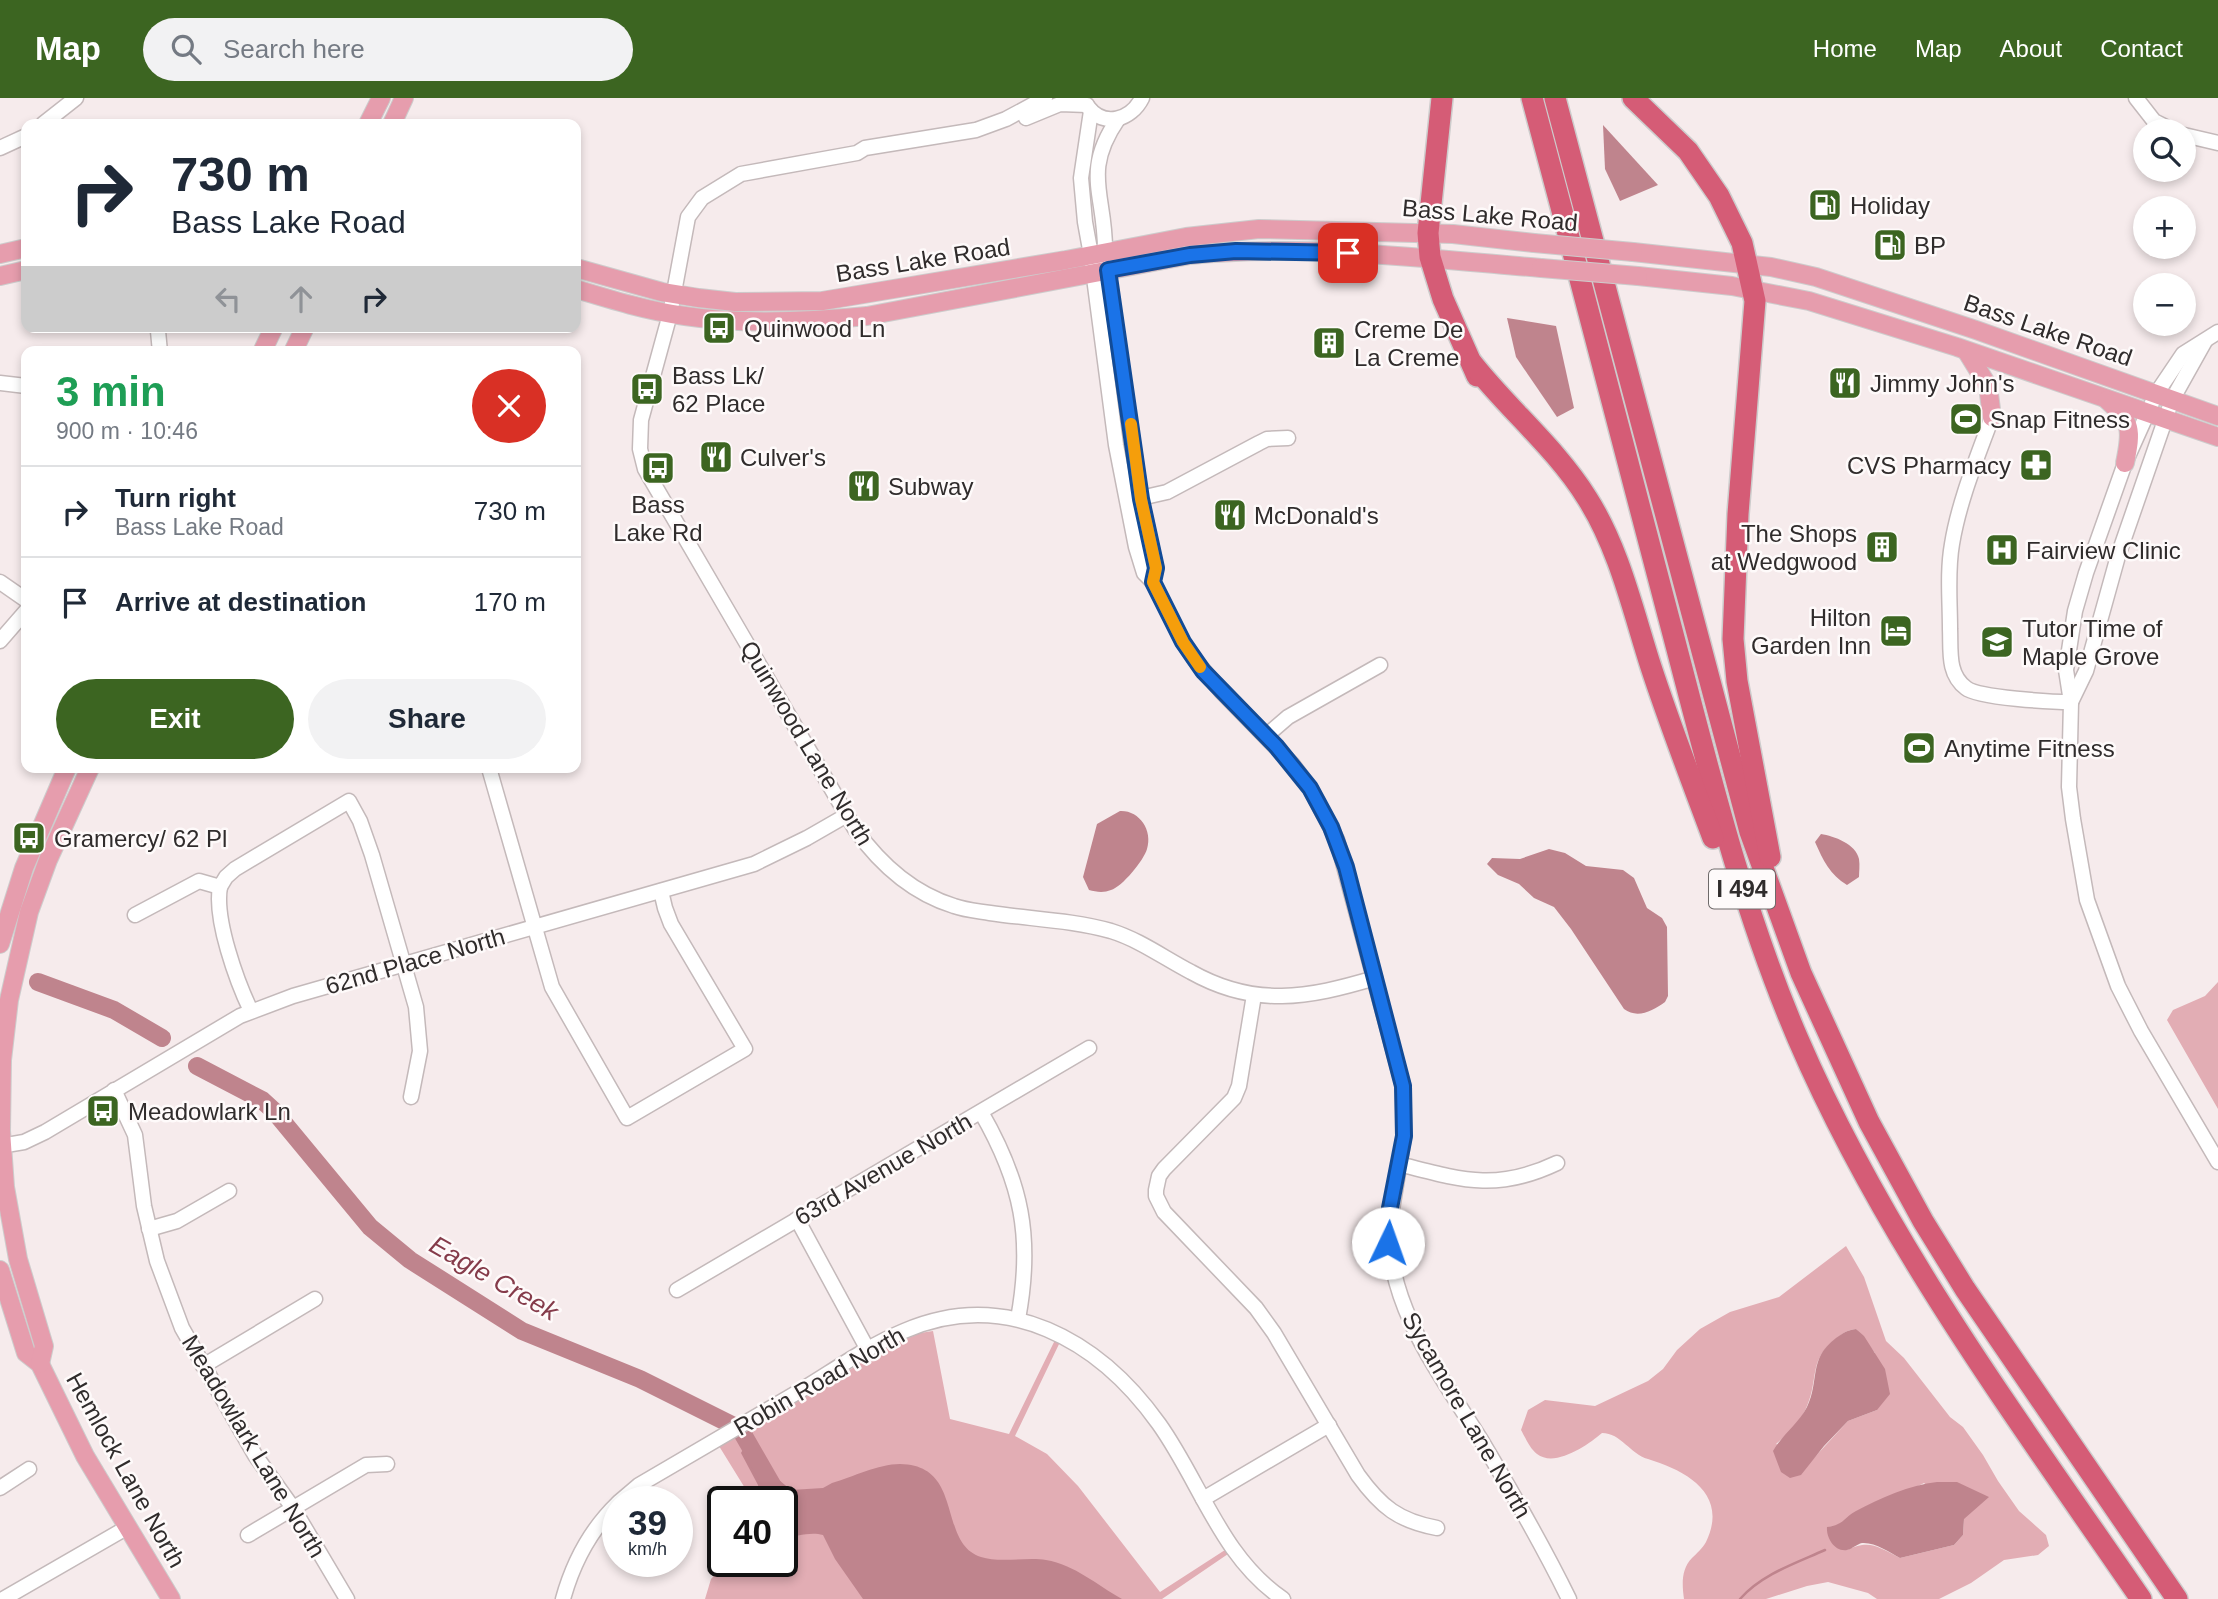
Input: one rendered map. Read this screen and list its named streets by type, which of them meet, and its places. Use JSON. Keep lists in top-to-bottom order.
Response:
{
  "streets": {
    "highway": ["I 494"],
    "main road": ["Bass Lake Road", "Hemlock Lane North"],
    "street": [
      "Quinwood Lane North",
      "62nd Place North",
      "63rd Avenue North",
      "Robin Road North",
      "Sycamore Lane North",
      "Meadowlark Lane North"
    ]
  },
  "crossings": [
    ["Bass Lake Road", "Quinwood Lane North"],
    ["Bass Lake Road", "Sycamore Lane North"],
    ["Quinwood Lane North", "62nd Place North"],
    ["Quinwood Lane North", "Sycamore Lane North"],
    ["62nd Place North", "Meadowlark Lane North"],
    ["62nd Place North", "Hemlock Lane North"]
  ],
  "water": ["Eagle Creek"],
  "places": {
    "fuel station": ["Holiday", "BP"],
    "bus stop": [
      "Quinwood Ln",
      "Bass Lk/ 62 Place",
      "Bass Lake Rd",
      "Gramercy/ 62 Pl",
      "Meadowlark Ln"
    ],
    "building": ["Creme De La Creme", "The Shops at Wedgwood"],
    "restaurant": [
      "Jimmy John's",
      "Culver's",
      "Subway",
      "McDonald's"
    ],
    "sports": ["Snap Fitness", "Anytime Fitness"],
    "pharmacy": ["CVS Pharmacy"],
    "hospital": ["Fairview Clinic"],
    "hotel": ["Hilton Garden Inn"],
    "school or university": ["Tutor Time of Maple Grove"]
  },
  "page": {
    "header": "Map",
    "search": "Search here",
    "nav": [
      "Home",
      "Map",
      "About",
      "Contact"
    ],
    "map_buttons": ["+", "−"],
    "turn": ["730 m", "Bass Lake Road"],
    "heading": ["3 min", "900 m · 10:46"],
    "list": [
      {
        "name": "Turn right",
        "note": "Bass Lake Road",
        "value": "730 m"
      },
      {
        "name": "Arrive at destination",
        "value": "170 m"
      }
    ],
    "buttons": ["Exit", "Share"],
    "speed": "39 km/h",
    "limit": "40"
  }
}
